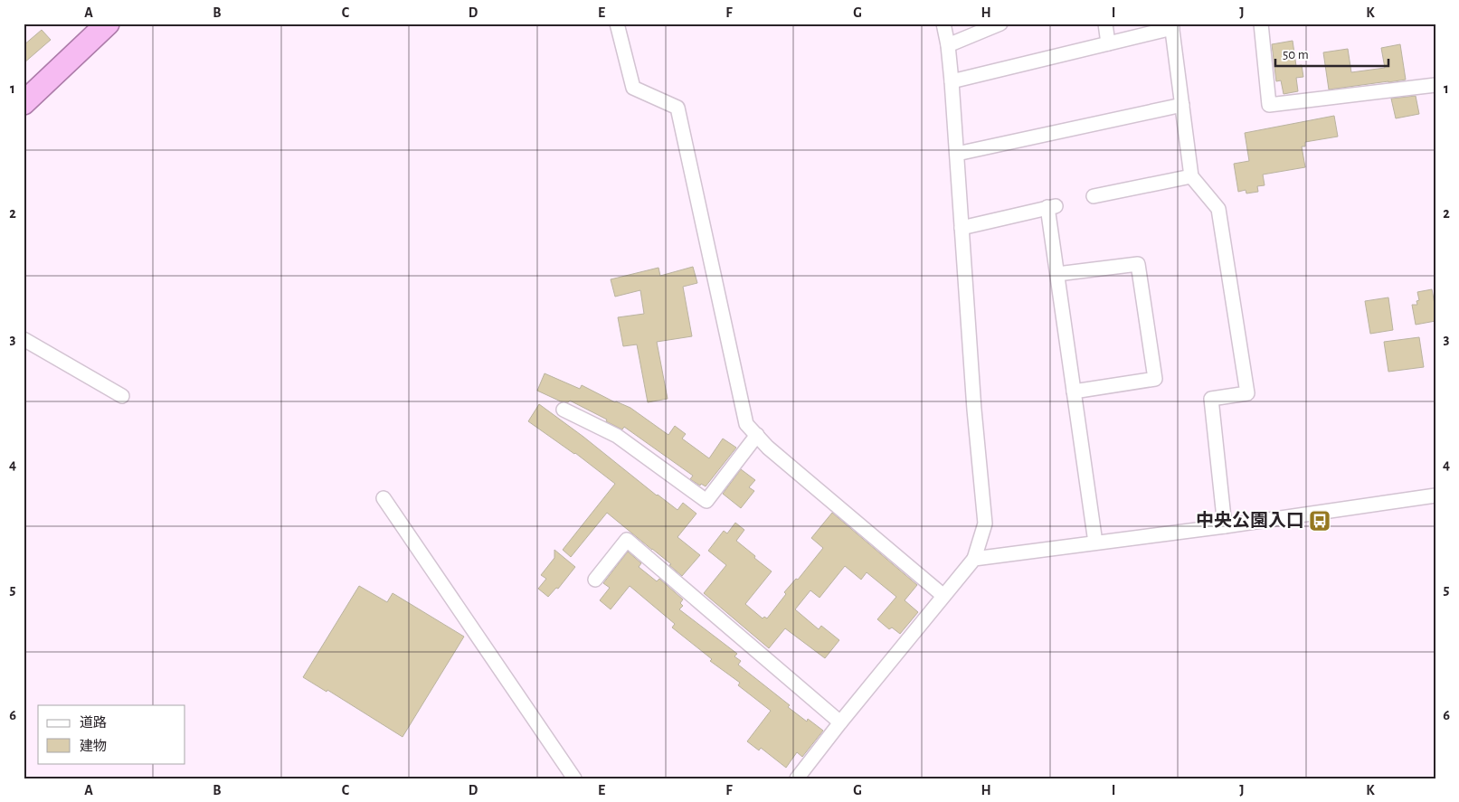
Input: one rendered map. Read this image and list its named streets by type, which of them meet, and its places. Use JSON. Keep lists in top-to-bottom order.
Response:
{
  "places": {
    "bus stop": ["中央公園入口"]
  },
  "legend": ["道路", "建物"],
  "scale_bar": "50 m",
  "grid": {
    "columns": [
      "A",
      "B",
      "C",
      "D",
      "E",
      "F",
      "G",
      "H",
      "I",
      "J",
      "K"
    ],
    "rows": [
      "1",
      "2",
      "3",
      "4",
      "5",
      "6"
    ]
  }
}
